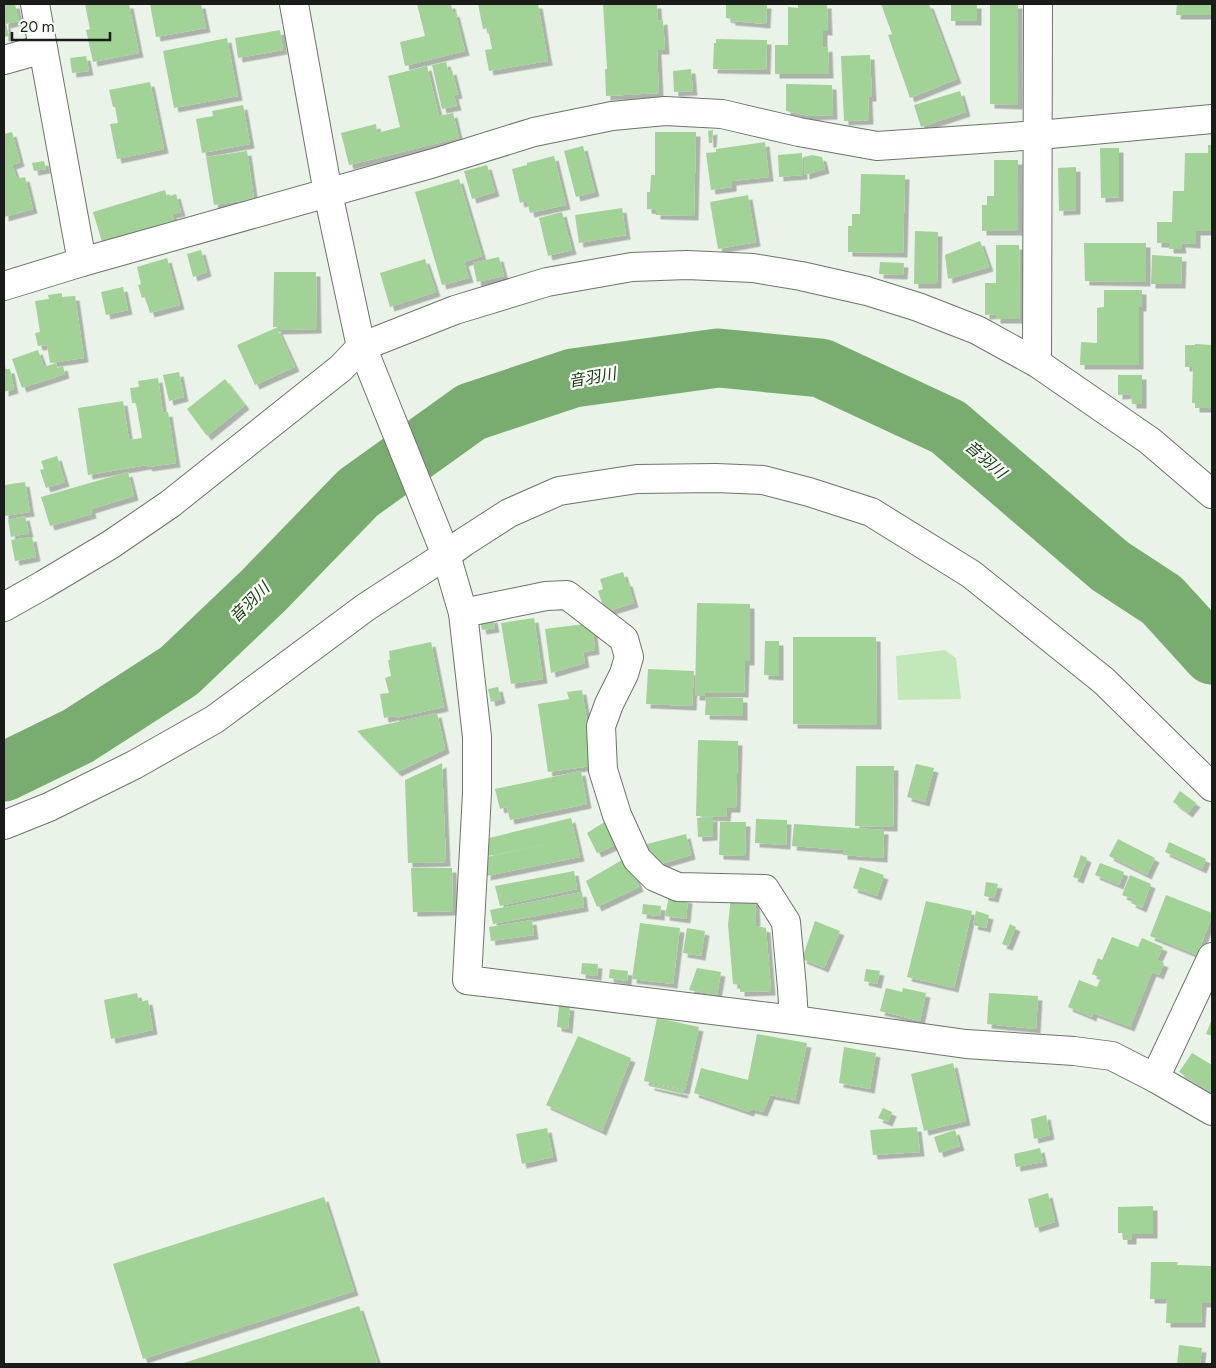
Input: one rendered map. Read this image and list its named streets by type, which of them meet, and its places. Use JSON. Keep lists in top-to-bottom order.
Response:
{
  "water": ["音羽川"],
  "scale_bar": "20 m"
}
